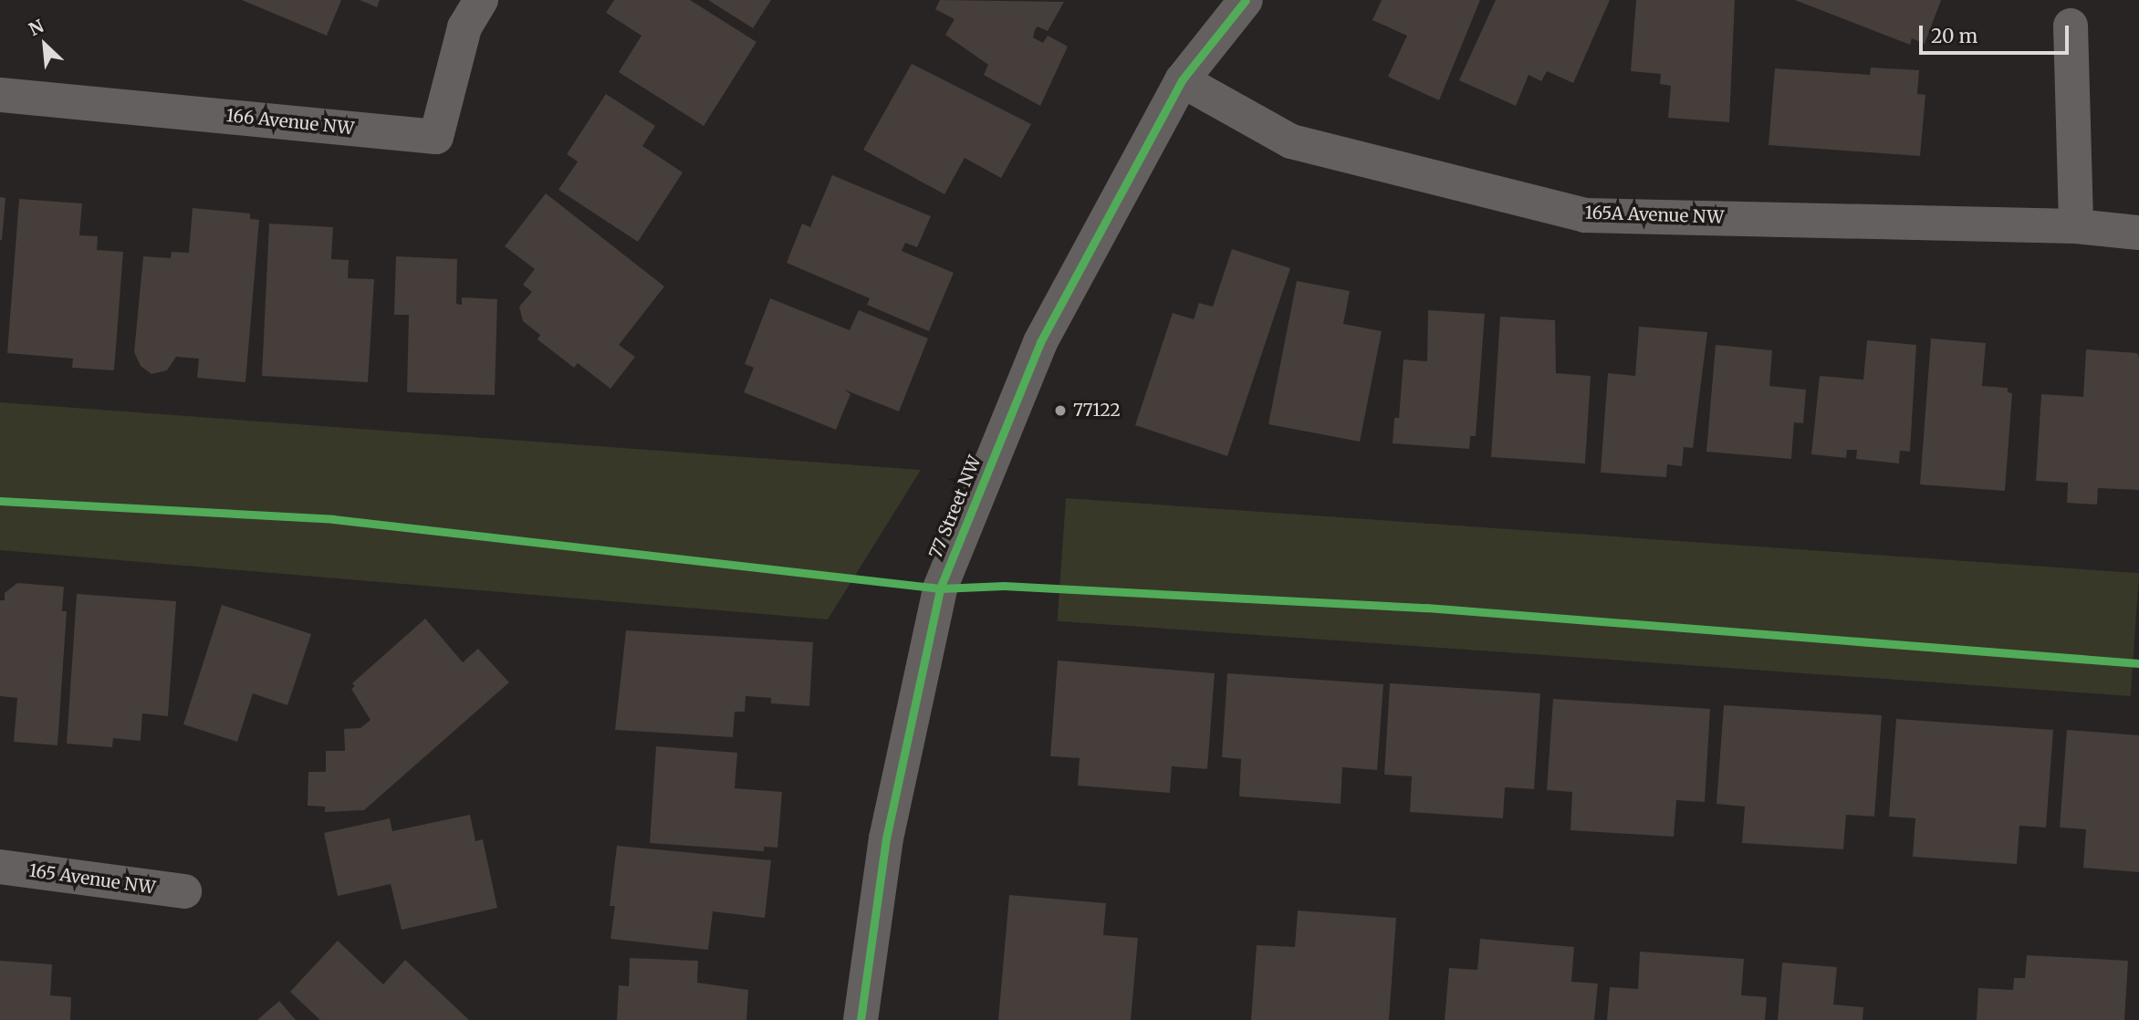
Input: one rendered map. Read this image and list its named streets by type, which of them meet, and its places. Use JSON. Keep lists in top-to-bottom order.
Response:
{
  "streets": {
    "street": [
      "166 Avenue NW",
      "165A Avenue NW",
      "77 Street NW",
      "165 Avenue NW"
    ]
  },
  "crossings": [
    ["165A Avenue NW", "77 Street NW"]
  ],
  "places": ["77122"],
  "scale_bar": "20 m",
  "north": "top left"
}
